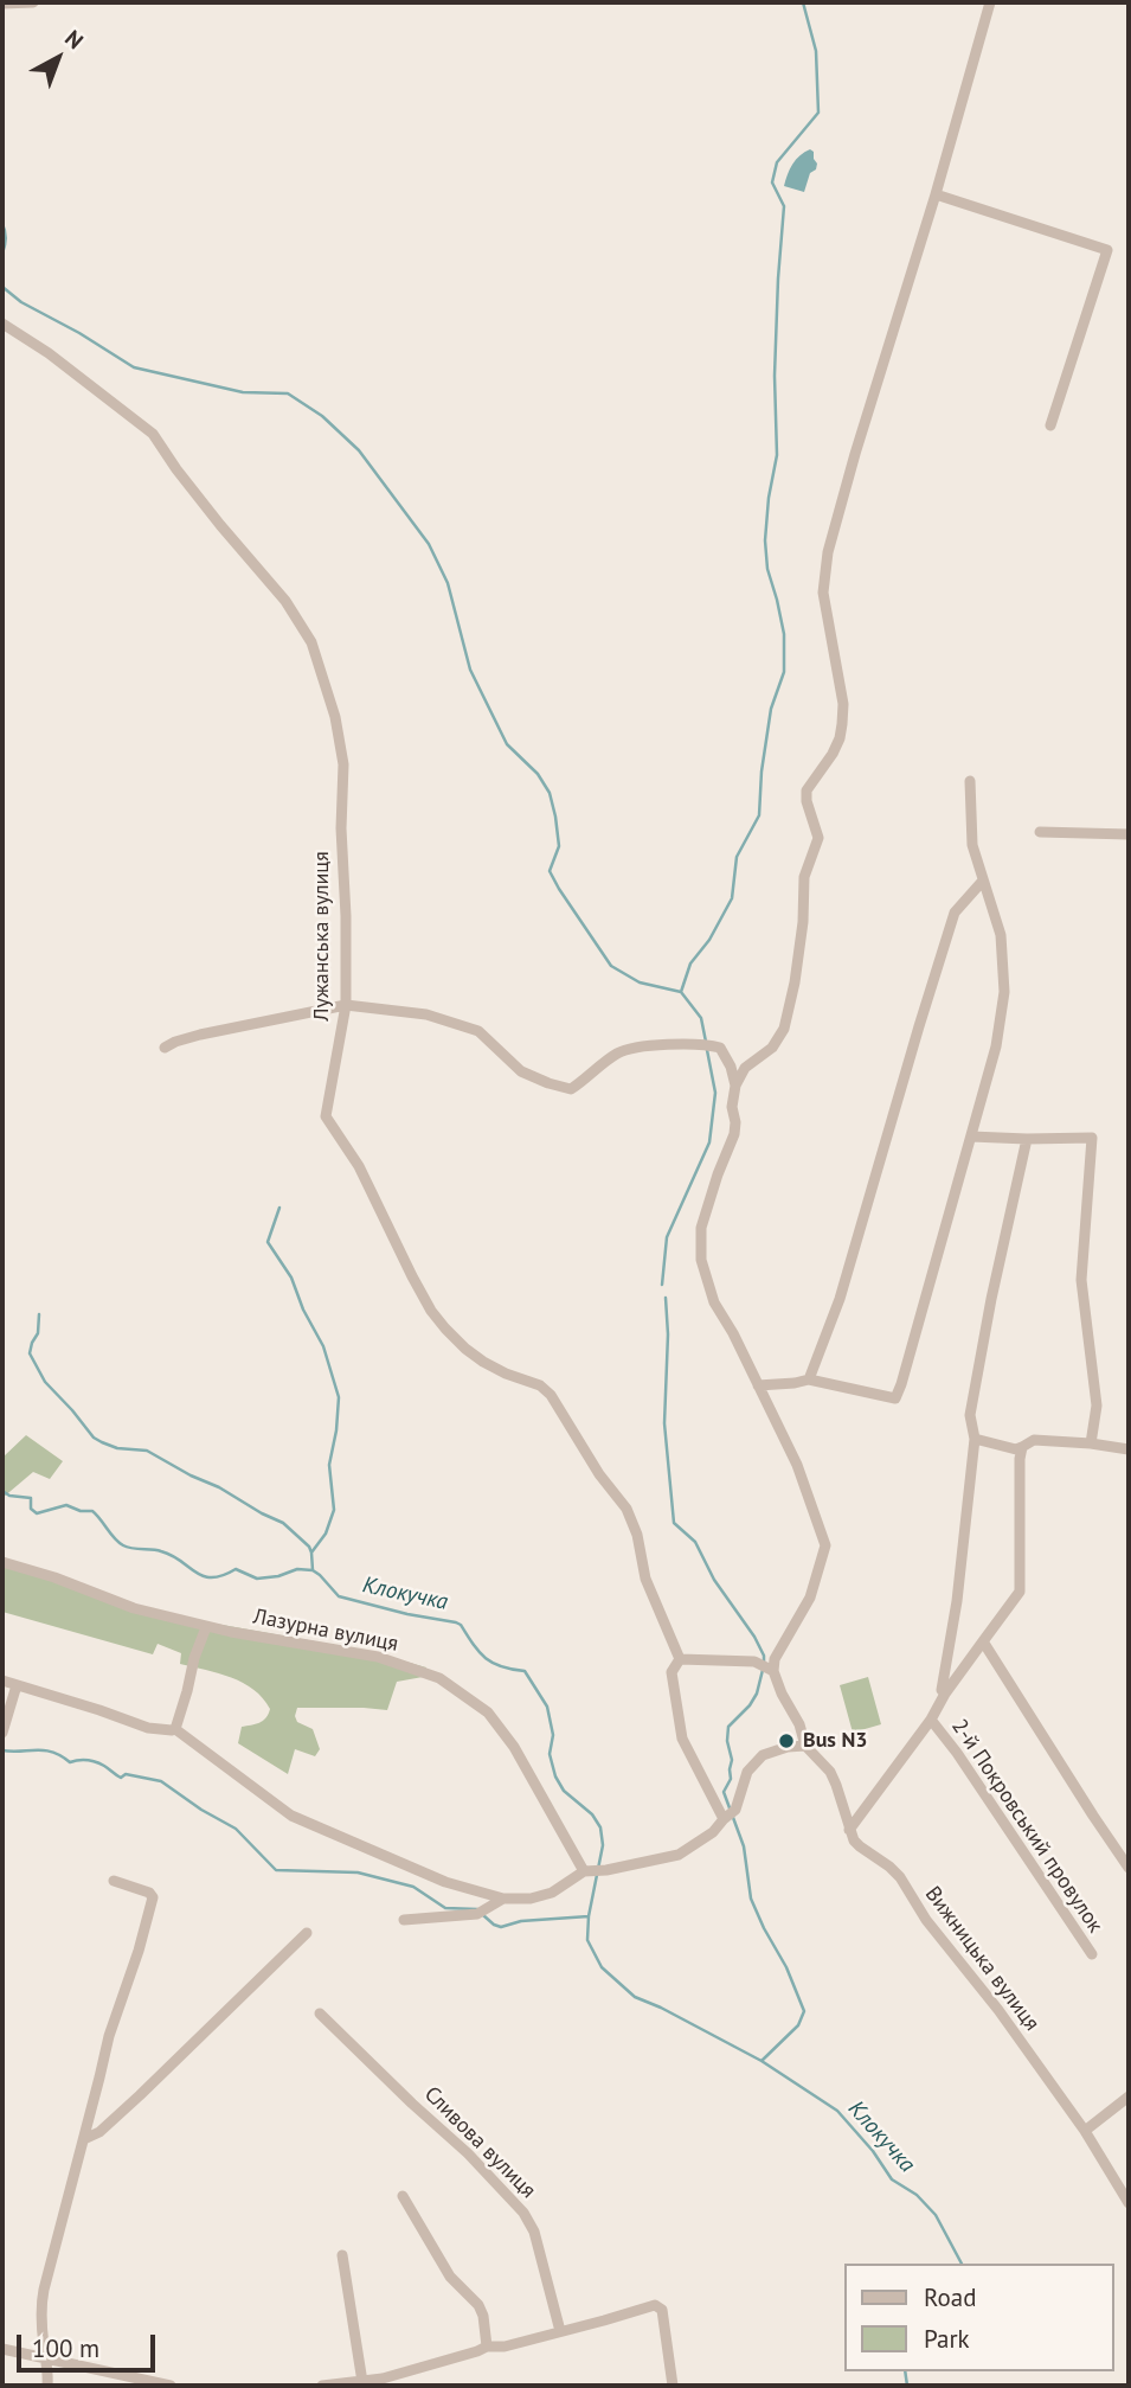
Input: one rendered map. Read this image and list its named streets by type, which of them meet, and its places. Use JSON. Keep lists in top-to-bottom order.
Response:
{
  "streets": {
    "street": [
      "Лужанська вулиця",
      "Лазурна вулиця",
      "2-й Покровський провулок",
      "Вижницька вулиця",
      "Сливова вулиця"
    ]
  },
  "water": ["Клокучка"],
  "places": ["Bus N3"],
  "legend": ["Road", "Park"],
  "scale_bar": "100 m",
  "north": "top right"
}
